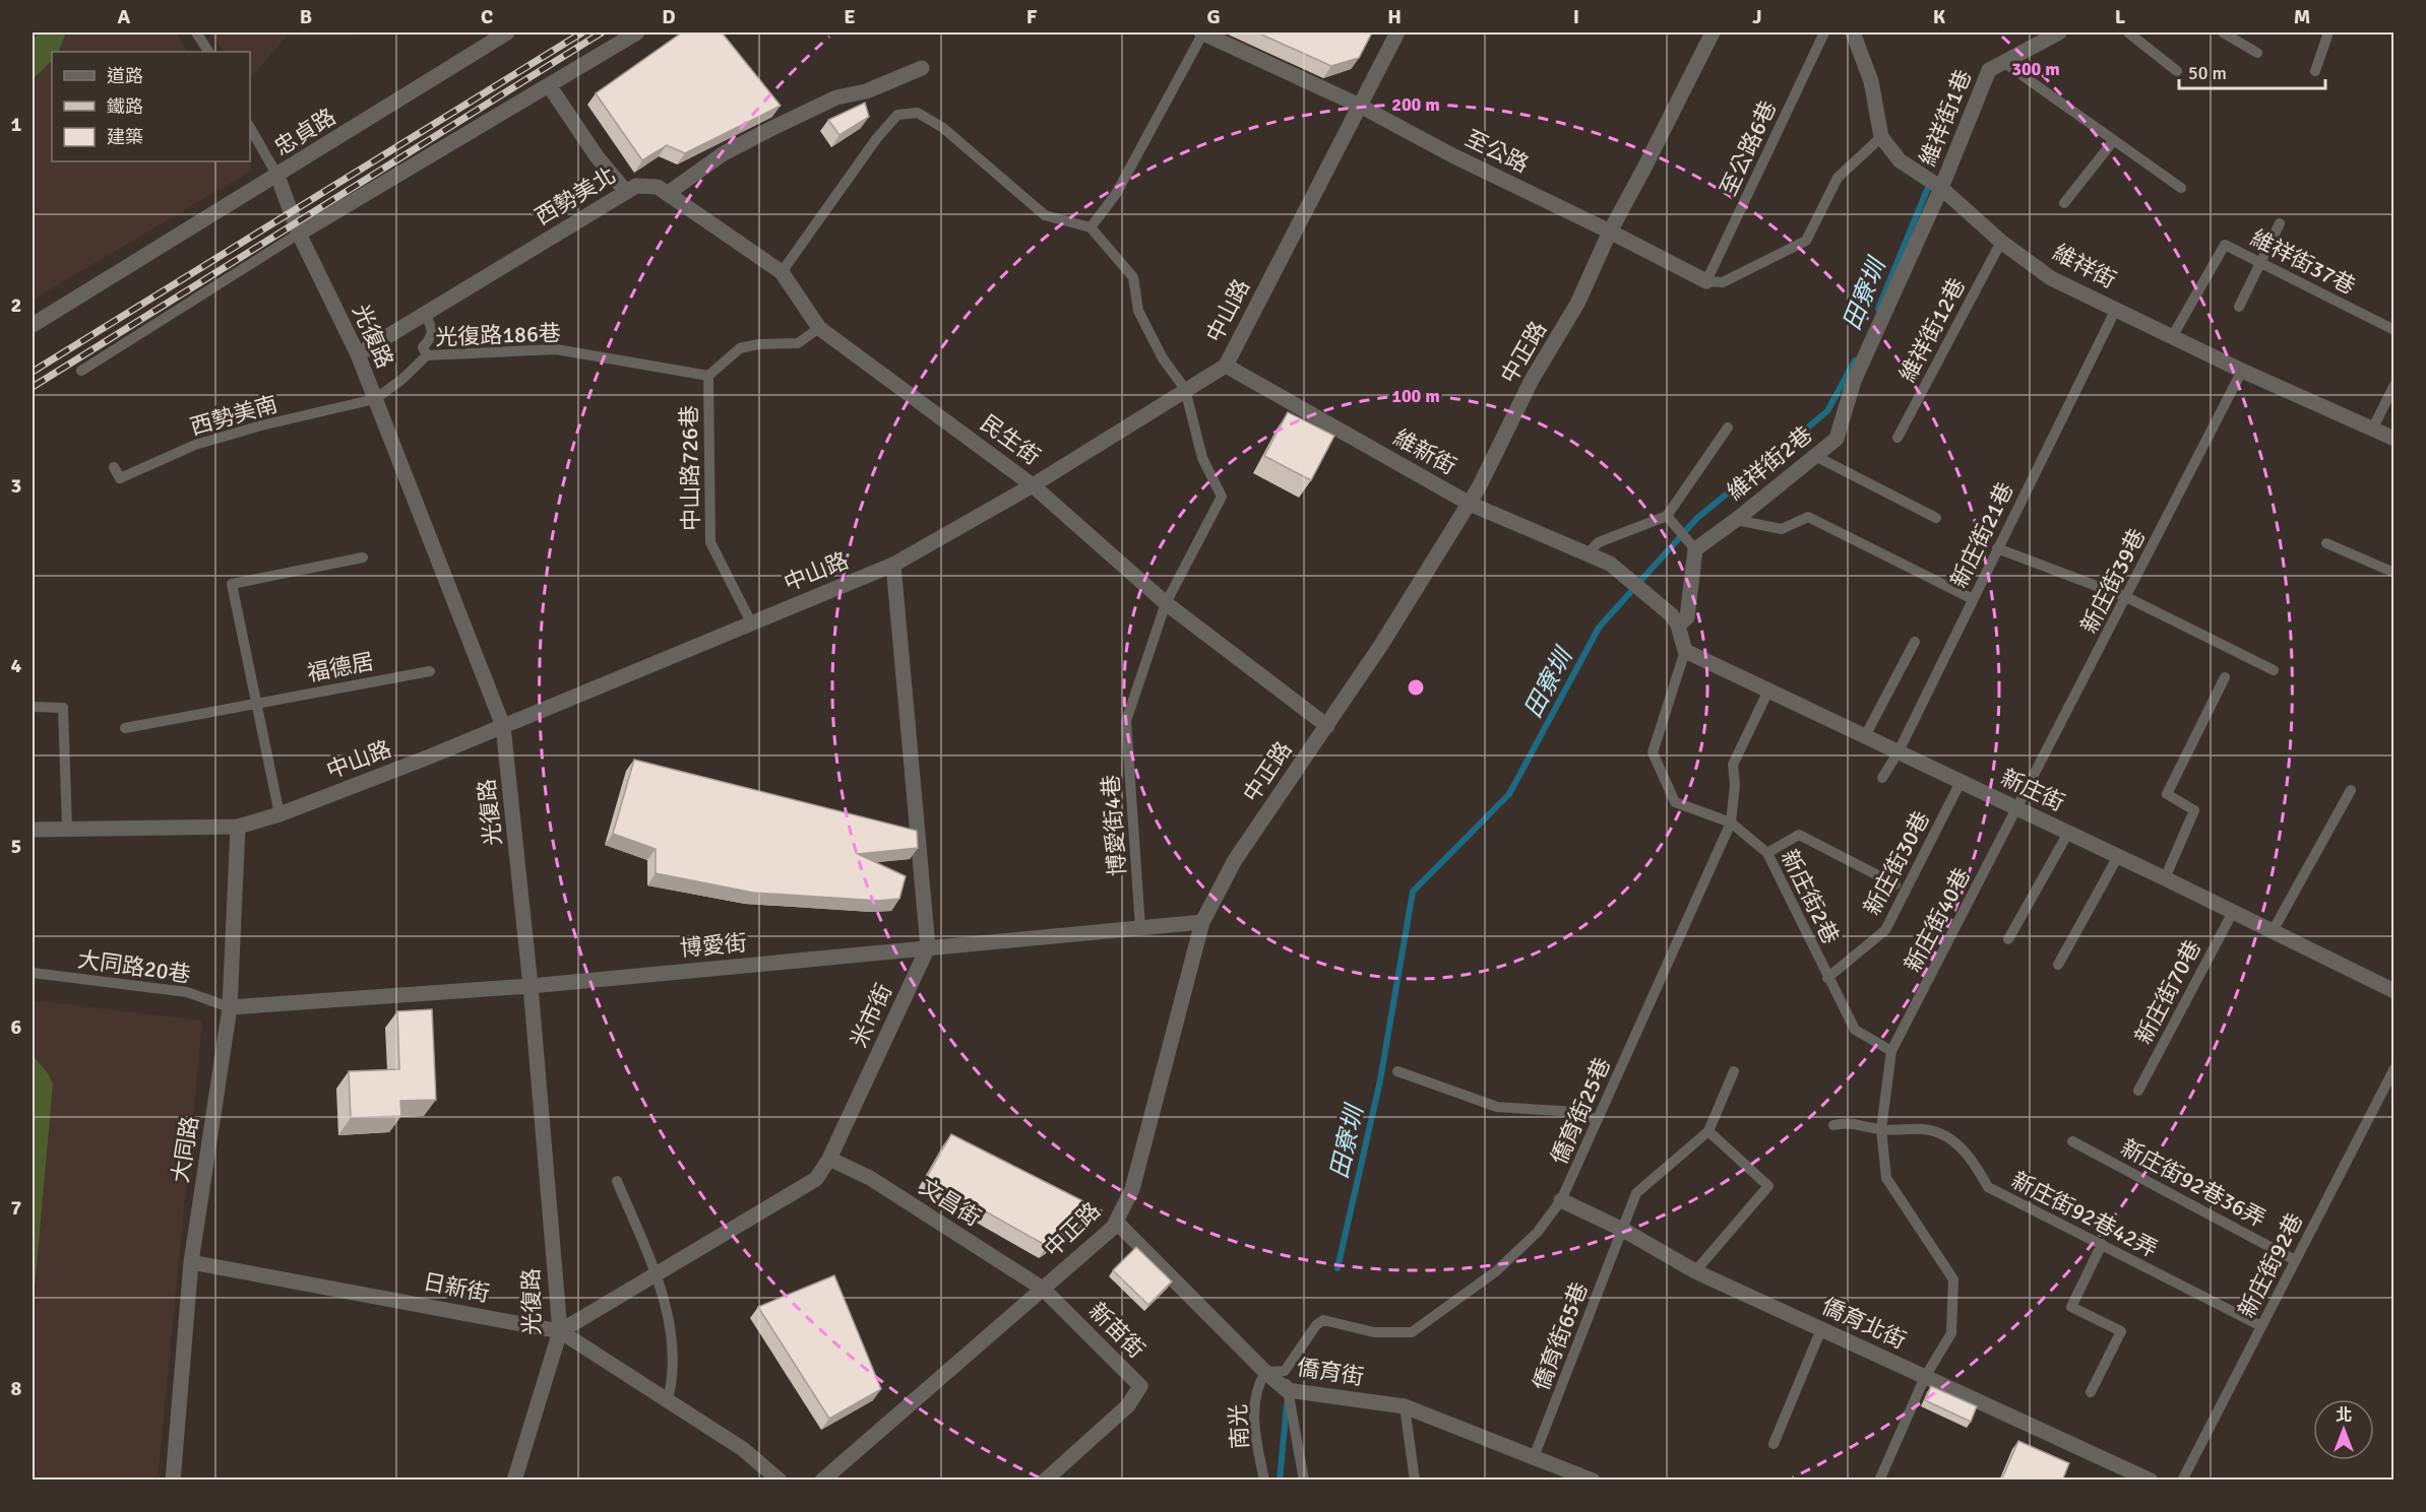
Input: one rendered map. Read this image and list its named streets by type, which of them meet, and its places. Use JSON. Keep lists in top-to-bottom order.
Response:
{
  "streets": {
    "street": [
      "維祥街1巷",
      "忠貞路",
      "至公路",
      "西勢美北",
      "維祥街",
      "中山路",
      "光復路",
      "中正路",
      "民生街",
      "維新街",
      "維祥街2巷",
      "新庄街",
      "博愛街",
      "米市街",
      "大同路",
      "文昌街",
      "日新街",
      "僑育北街",
      "新苗街",
      "僑育街"
    ],
    "lane": [
      "至公路6巷",
      "維祥街37巷",
      "維祥街12巷",
      "光復路186巷",
      "西勢美南",
      "中山路726巷",
      "新庄街21巷",
      "新庄街39巷",
      "福德居",
      "博愛街4巷",
      "新庄街30巷",
      "新庄街2巷",
      "新庄街40巷",
      "大同路20巷",
      "新庄街70巷",
      "僑育街25巷",
      "新庄街92巷36弄",
      "新庄街92巷42弄",
      "新庄街92巷",
      "僑育街65巷",
      "南光"
    ]
  },
  "crossings": [
    ["維祥街1巷", "維祥街"],
    ["維祥街1巷", "維祥街2巷"],
    ["忠貞路", "光復路"],
    ["至公路6巷", "至公路"],
    ["至公路", "中山路"],
    ["至公路", "中正路"],
    ["西勢美北", "光復路"],
    ["西勢美北", "民生街"],
    ["維祥街37巷", "維祥街"],
    ["維祥街", "維祥街12巷"],
    ["維祥街", "維祥街2巷"],
    ["維祥街", "新庄街21巷"],
    ["維祥街", "新庄街39巷"],
    ["中山路", "光復路"],
    ["中山路", "民生街"],
    ["中山路", "維新街"],
    ["中山路", "中山路726巷"],
    ["中山路", "大同路"],
    ["光復路186巷", "光復路"],
    ["光復路186巷", "西勢美南"],
    ["光復路186巷", "中山路726巷"],
    ["光復路", "西勢美南"],
    ["光復路", "博愛街"],
    ["光復路", "米市街"],
    ["光復路", "日新街"],
    ["中正路", "民生街"],
    ["中正路", "維新街"],
    ["中正路", "博愛街"],
    ["中正路", "文昌街"],
    ["中正路", "新苗街"],
    ["中正路", "僑育街"],
    ["民生街", "博愛街4巷"],
    ["新庄街21巷", "新庄街"],
    ["新庄街39巷", "新庄街"],
    ["新庄街39巷", "新庄街40巷"],
    ["新庄街", "新庄街30巷"],
    ["新庄街", "新庄街2巷"],
    ["新庄街", "新庄街40巷"],
    ["新庄街", "新庄街70巷"],
    ["新庄街", "僑育街25巷"],
    ["博愛街4巷", "博愛街"],
    ["新庄街30巷", "新庄街2巷"],
    ["新庄街2巷", "新庄街40巷"],
    ["新庄街2巷", "僑育街25巷"],
    ["博愛街", "大同路20巷"],
    ["博愛街", "米市街"],
    ["博愛街", "大同路"],
    ["大同路20巷", "大同路"],
    ["米市街", "文昌街"],
    ["米市街", "日新街"],
    ["僑育街25巷", "僑育北街"],
    ["大同路", "日新街"],
    ["新庄街92巷36弄", "新庄街92巷"],
    ["文昌街", "新苗街"],
    ["新庄街92巷42弄", "新庄街92巷"],
    ["僑育北街", "僑育街65巷"],
    ["僑育街65巷", "僑育街"],
    ["僑育街", "南光"]
  ],
  "water": ["田寮圳"],
  "legend": ["道路", "鐵路", "建築"],
  "scale_bar": "50 m",
  "north": "top",
  "grid": {
    "columns": [
      "A",
      "B",
      "C",
      "D",
      "E",
      "F",
      "G",
      "H",
      "I",
      "J",
      "K",
      "L",
      "M"
    ],
    "rows": [
      "1",
      "2",
      "3",
      "4",
      "5",
      "6",
      "7",
      "8"
    ]
  },
  "rings": ["300 m", "200 m", "100 m"]
}
